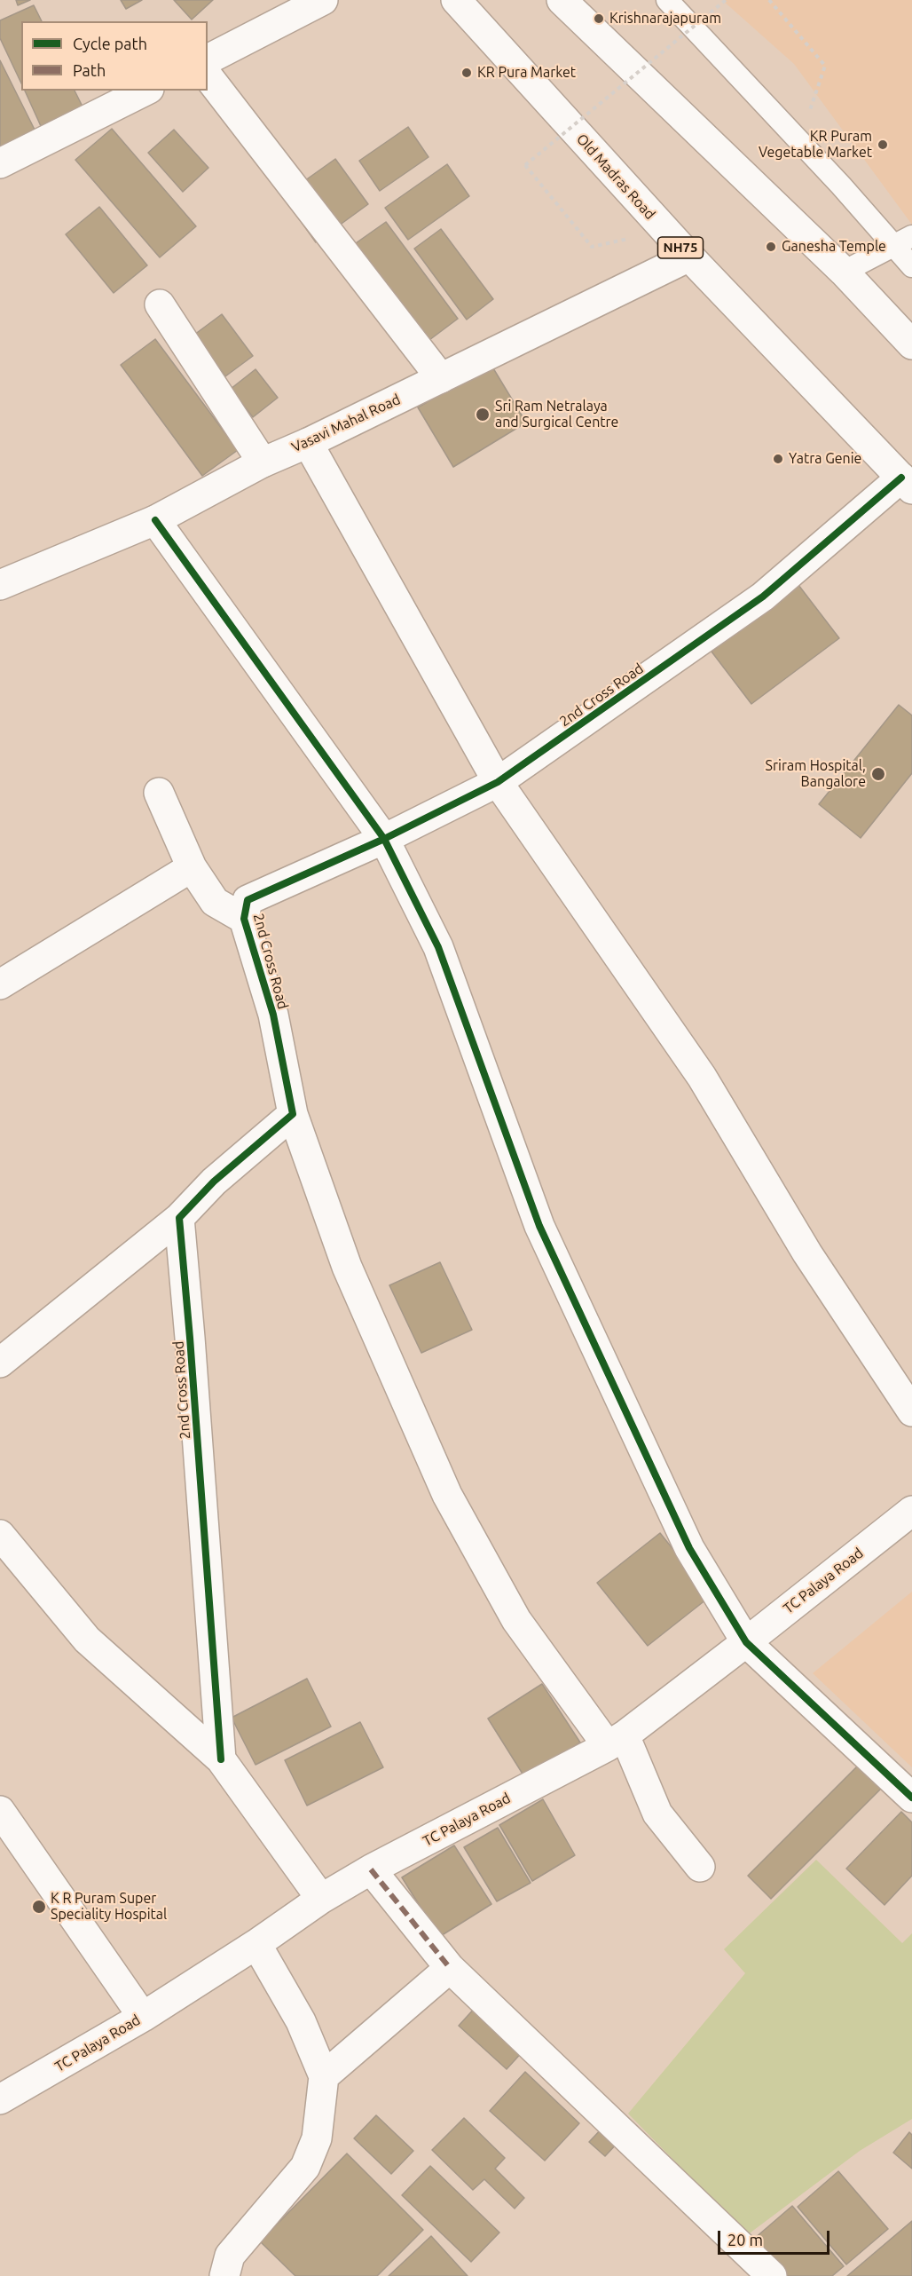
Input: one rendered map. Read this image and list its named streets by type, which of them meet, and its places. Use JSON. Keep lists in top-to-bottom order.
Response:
{
  "streets": {
    "main road": [
      "Old Madras Road",
      "NH75",
      "Vasavi Mahal Road",
      "2nd Cross Road",
      "TC Palaya Road"
    ]
  },
  "crossings": [
    ["Old Madras Road", "Vasavi Mahal Road"],
    ["Old Madras Road", "2nd Cross Road"],
    ["2nd Cross Road", "TC Palaya Road"]
  ],
  "places": [
    "Krishnarajapuram",
    "KR Pura Market",
    "KR Puram Vegetable Market",
    "Ganesha Temple",
    "Sri Ram Netralaya and Surgical Centre",
    "Yatra Genie",
    "Sriram Hospital, Bangalore",
    "K R Puram Super Speciality Hospital"
  ],
  "legend": ["Cycle path", "Path"],
  "scale_bar": "20 m"
}
